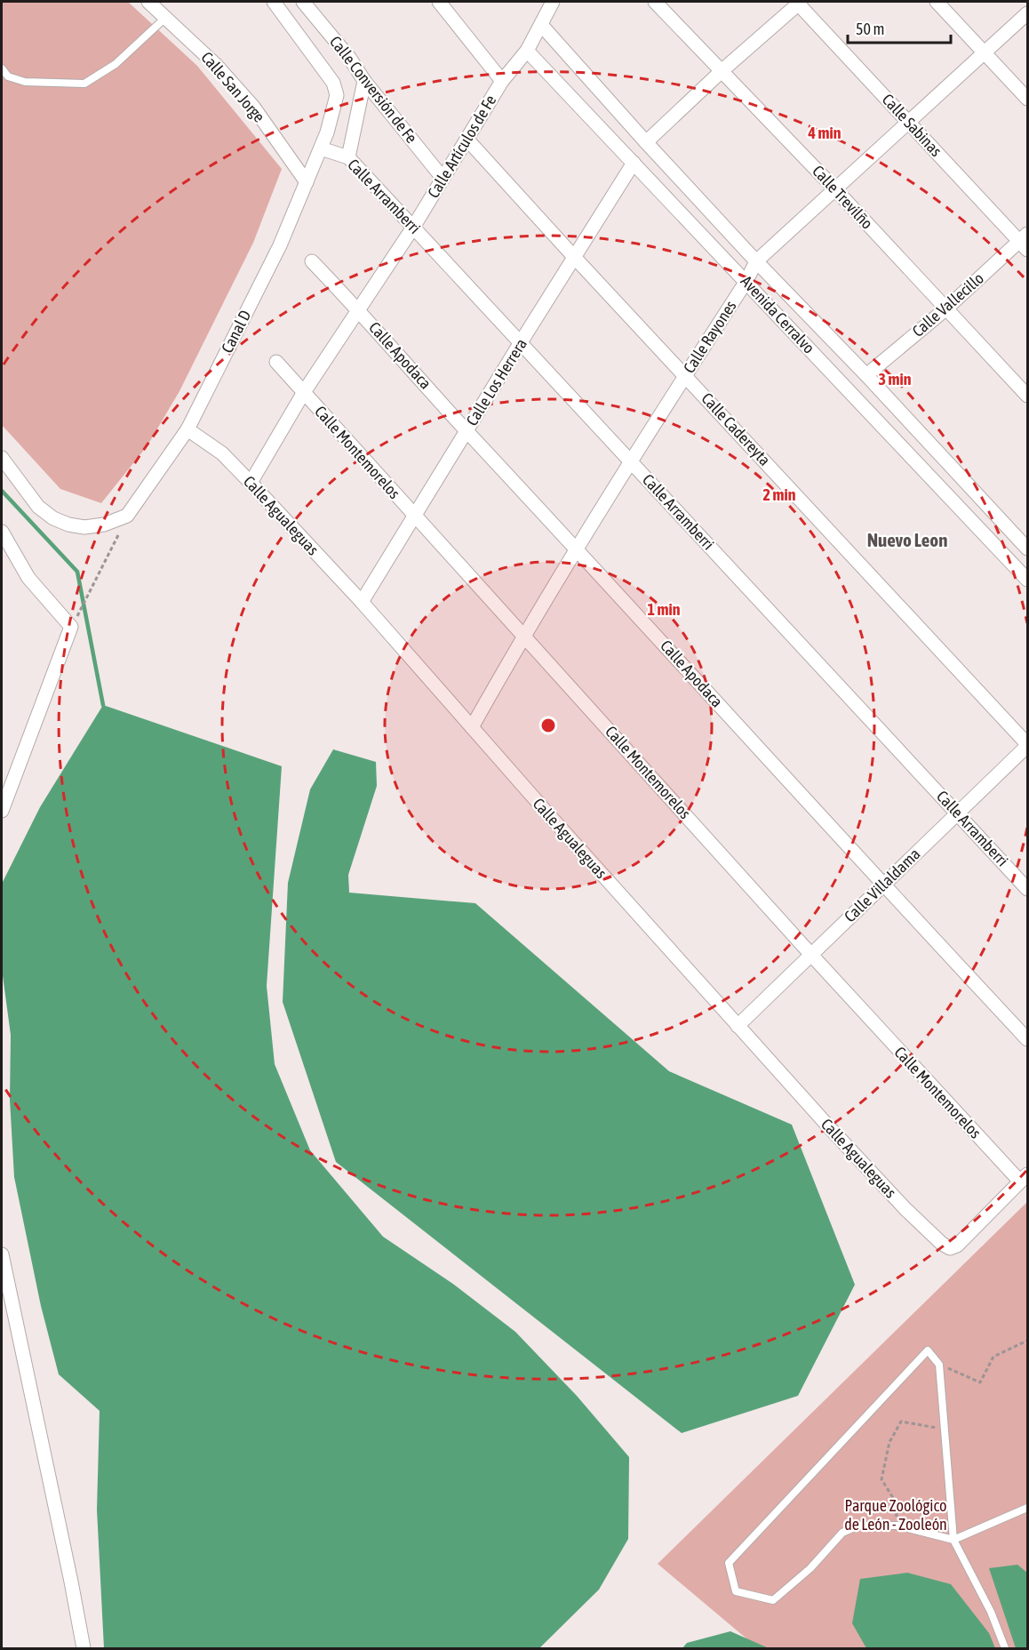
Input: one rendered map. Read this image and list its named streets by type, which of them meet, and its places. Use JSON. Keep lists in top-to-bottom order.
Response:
{
  "streets": {
    "street": [
      "Calle San Jorge",
      "Calle Conversión de Fe",
      "Calle Sabinas",
      "Calle Artículos de Fe",
      "Calle Arramberri",
      "Calle Trevilño",
      "Calle Vallecillo",
      "Avenida Cerralvo",
      "Canal D",
      "Calle Rayones",
      "Calle Apodaca",
      "Calle Los Herrera",
      "Calle Cadereyta",
      "Calle Montemorelos",
      "Calle Agualeguas",
      "Calle Villaldama"
    ]
  },
  "crossings": [
    ["Calle San Jorge", "Canal D"],
    ["Calle Conversión de Fe", "Calle Artículos de Fe"],
    ["Calle Sabinas", "Calle Vallecillo"],
    ["Calle Sabinas", "Calle Rayones"],
    ["Calle Artículos de Fe", "Calle Arramberri"],
    ["Calle Artículos de Fe", "Avenida Cerralvo"],
    ["Calle Artículos de Fe", "Calle Apodaca"],
    ["Calle Artículos de Fe", "Calle Cadereyta"],
    ["Calle Artículos de Fe", "Calle Montemorelos"],
    ["Calle Artículos de Fe", "Calle Agualeguas"],
    ["Calle Arramberri", "Canal D"],
    ["Calle Arramberri", "Calle Rayones"],
    ["Calle Arramberri", "Calle Los Herrera"],
    ["Calle Arramberri", "Calle Villaldama"],
    ["Calle Trevilño", "Calle Vallecillo"],
    ["Calle Trevilño", "Calle Rayones"],
    ["Calle Vallecillo", "Avenida Cerralvo"],
    ["Avenida Cerralvo", "Calle Rayones"],
    ["Avenida Cerralvo", "Calle Los Herrera"],
    ["Canal D", "Calle Agualeguas"],
    ["Calle Rayones", "Calle Apodaca"],
    ["Calle Rayones", "Calle Cadereyta"],
    ["Calle Rayones", "Calle Montemorelos"],
    ["Calle Rayones", "Calle Agualeguas"],
    ["Calle Apodaca", "Calle Los Herrera"],
    ["Calle Apodaca", "Calle Villaldama"],
    ["Calle Los Herrera", "Calle Cadereyta"],
    ["Calle Los Herrera", "Calle Montemorelos"],
    ["Calle Los Herrera", "Calle Agualeguas"],
    ["Calle Cadereyta", "Calle Villaldama"],
    ["Calle Montemorelos", "Calle Agualeguas"],
    ["Calle Montemorelos", "Calle Villaldama"],
    ["Calle Agualeguas", "Calle Villaldama"]
  ],
  "districts": ["Nuevo Leon"],
  "parks": ["Parque Zoológico de León - Zooleón"],
  "scale_bar": "50 m",
  "rings": [
    "4 min",
    "3 min",
    "2 min",
    "1 min"
  ]
}
